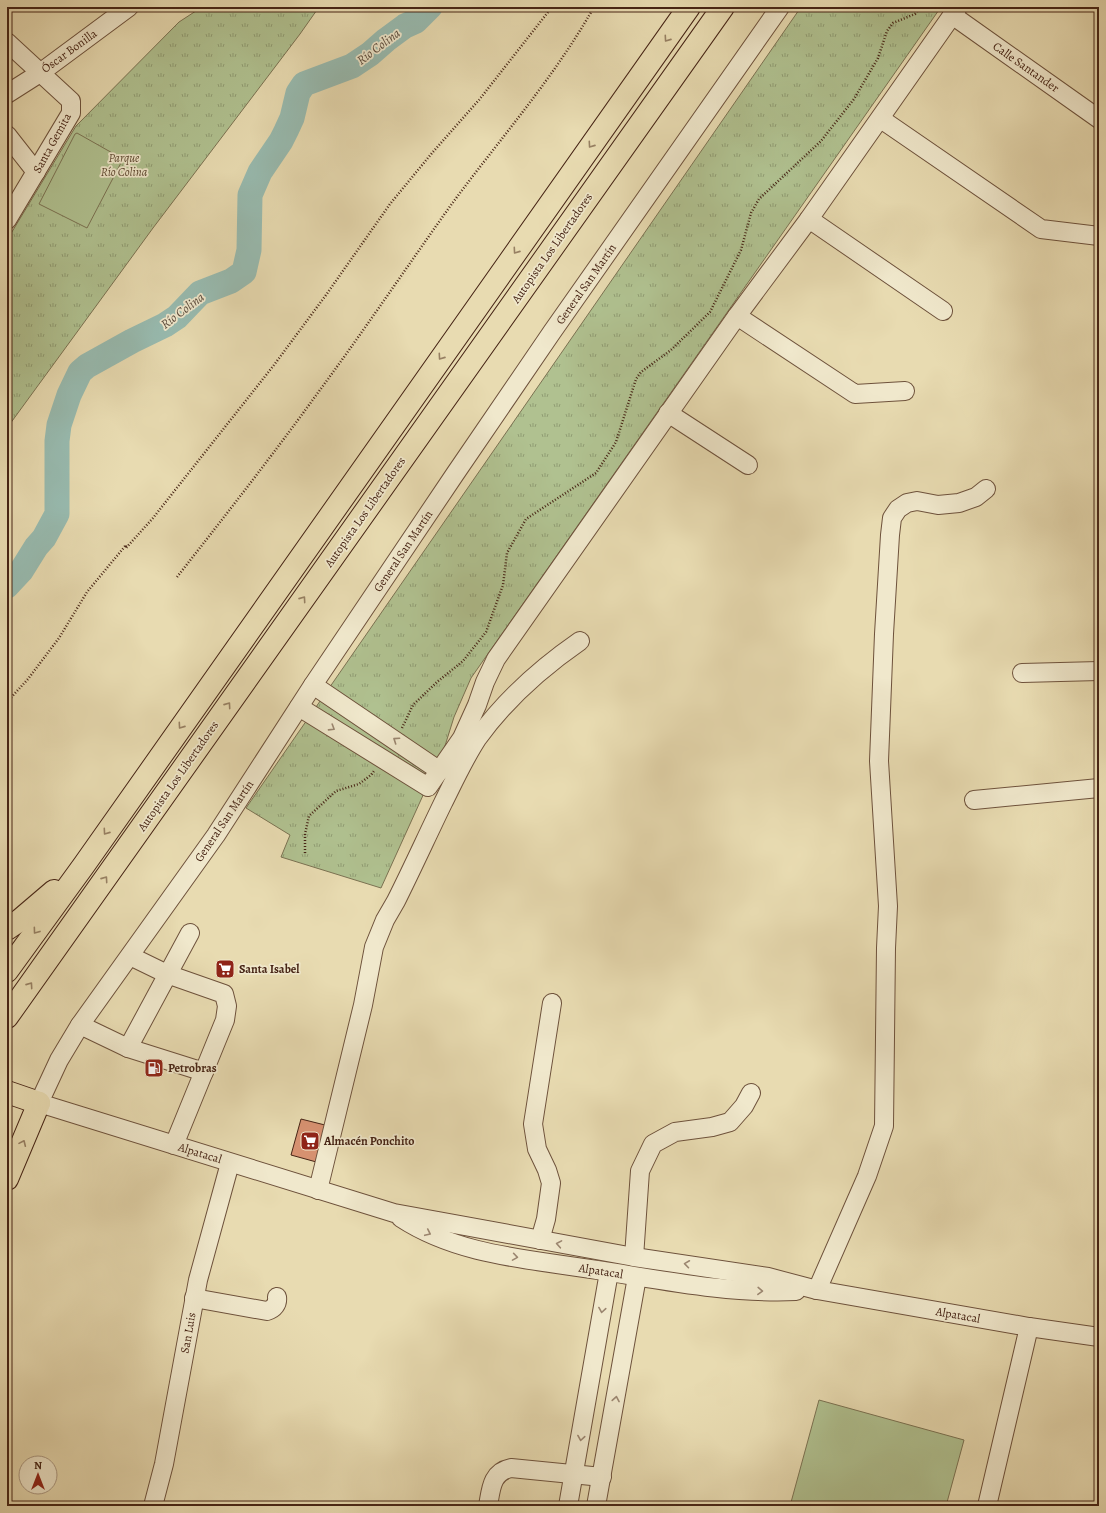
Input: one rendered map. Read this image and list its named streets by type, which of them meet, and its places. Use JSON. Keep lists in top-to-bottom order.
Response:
{
  "streets": {
    "main road": ["Autopista Los Libertadores", "Alpatacal"],
    "street": [
      "Óscar Bonilla",
      "Calle Santander",
      "Santa Gemita",
      "General San Martín",
      "San Luis"
    ]
  },
  "crossings": [
    ["Óscar Bonilla", "Santa Gemita"],
    ["General San Martín", "Alpatacal"],
    ["Alpatacal", "San Luis"]
  ],
  "water": ["Río Colina"],
  "parks": ["Parque Río Colina"],
  "places": {
    "supermarket": ["Santa Isabel", "Almacén Ponchito"],
    "fuel station": ["Petrobras"]
  },
  "north": "top"
}
